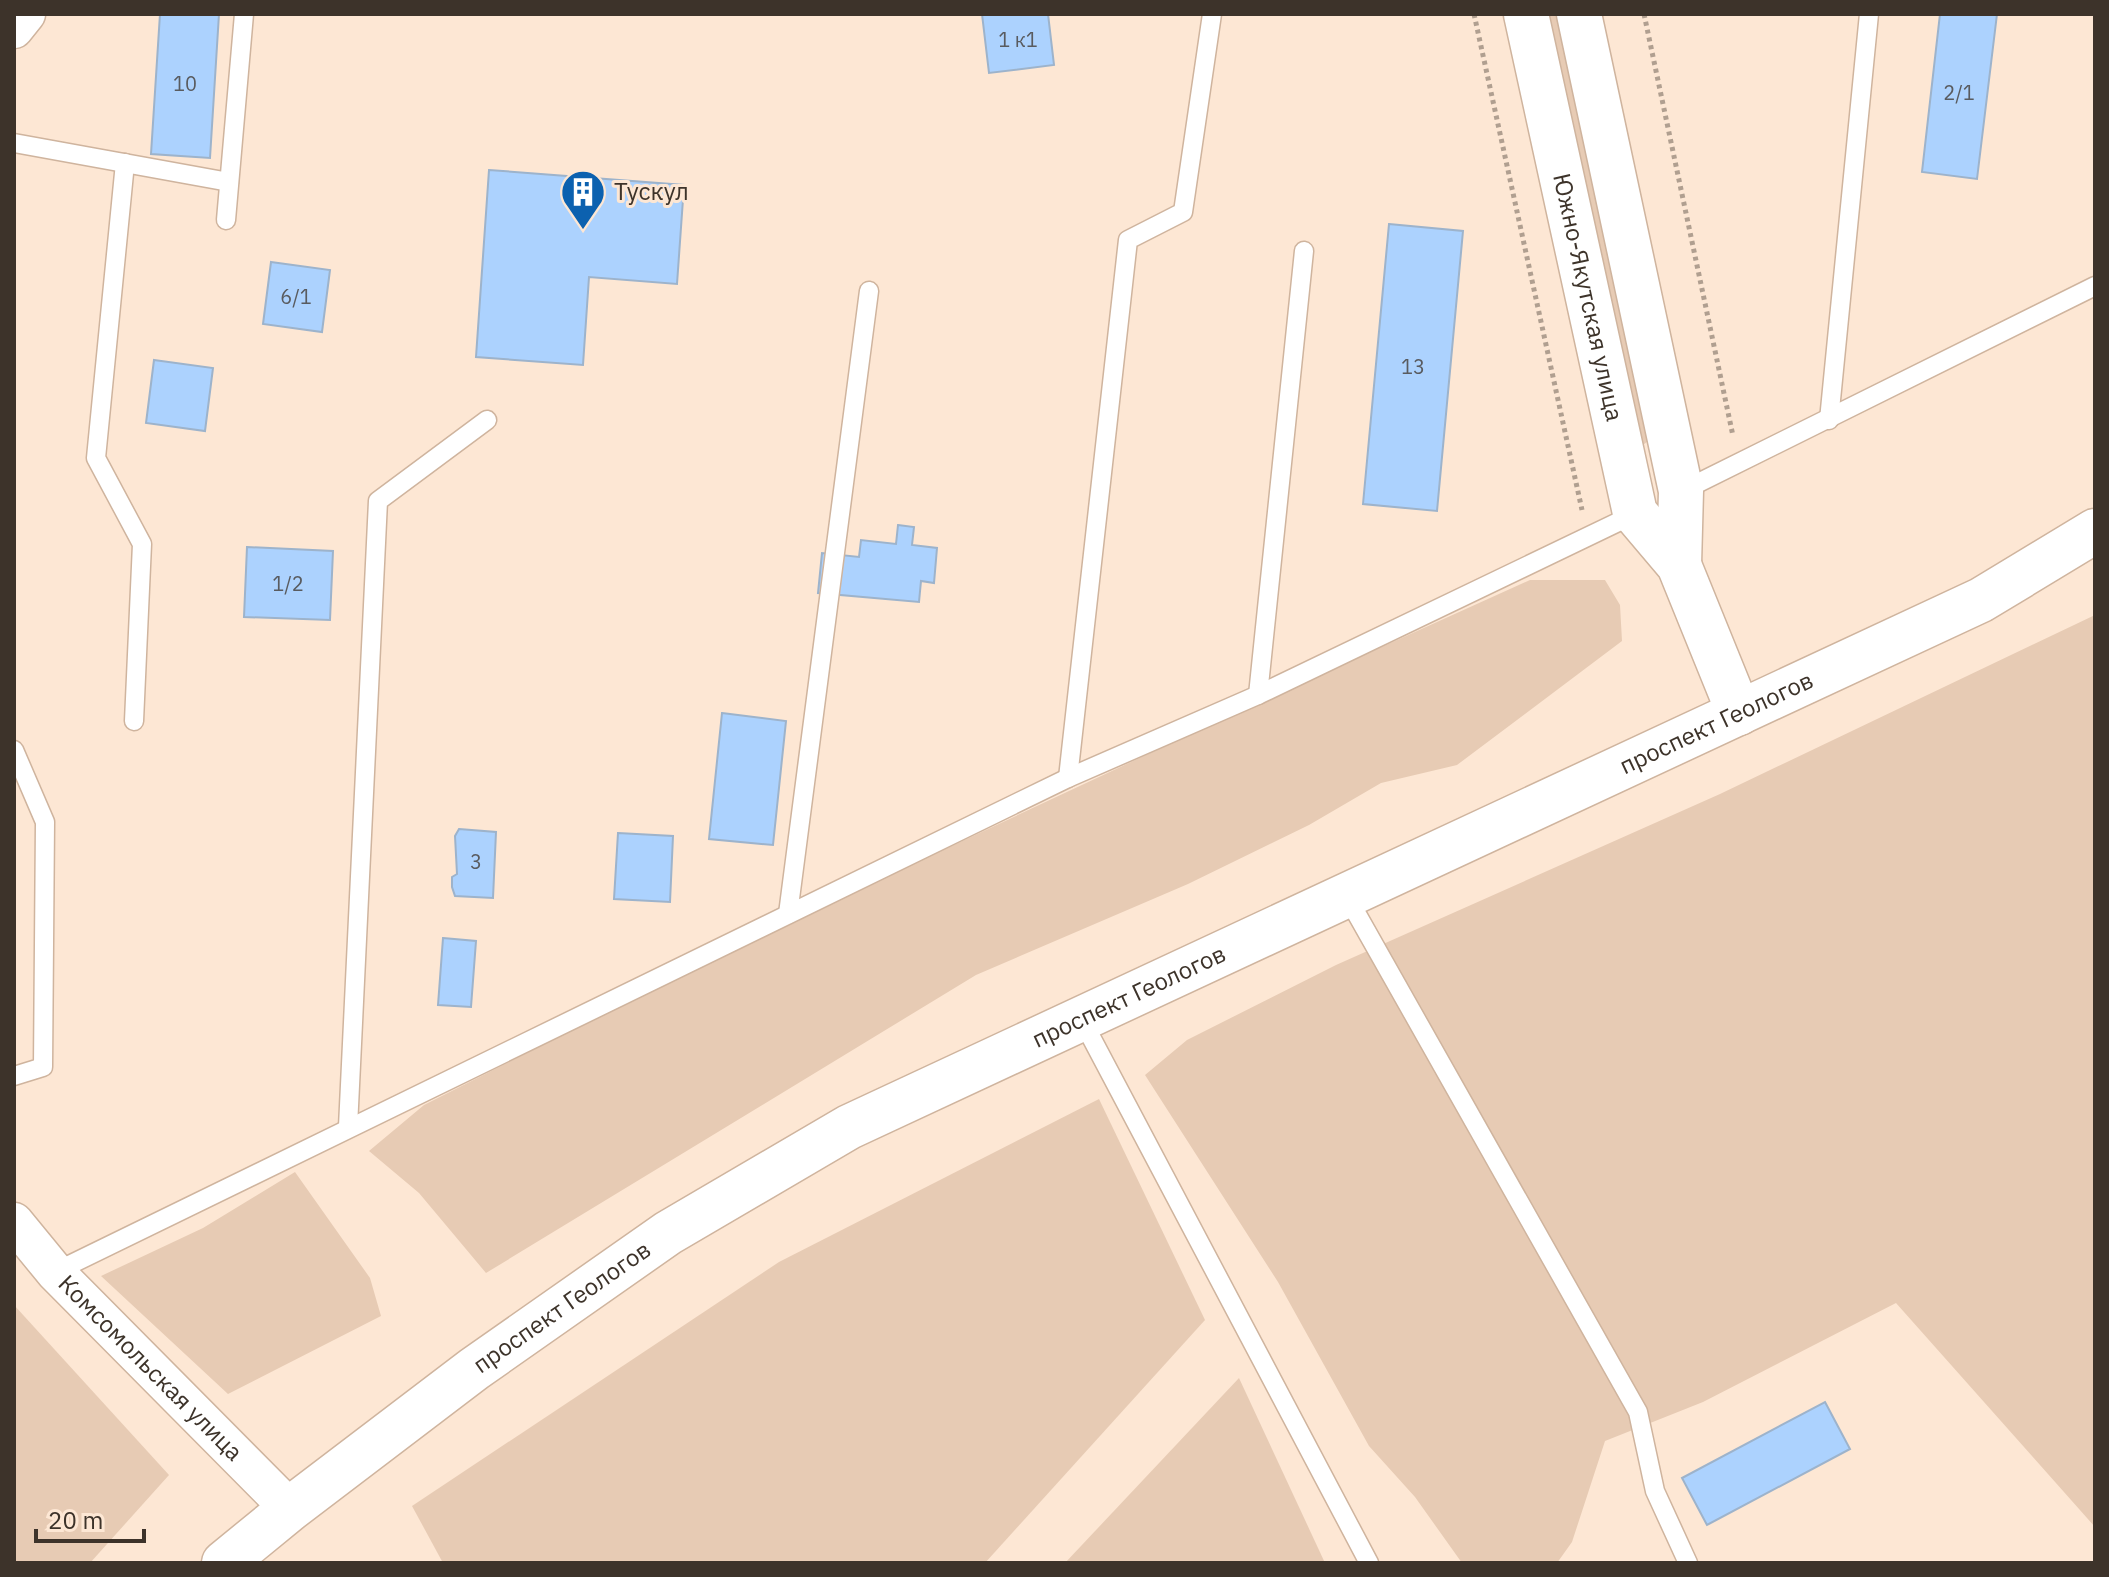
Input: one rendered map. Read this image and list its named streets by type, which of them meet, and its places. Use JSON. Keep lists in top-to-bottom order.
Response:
{
  "streets": {
    "main road": ["Южно-Якутская улица", "проспект Геологов"],
    "street": ["Комсомольская улица"]
  },
  "crossings": [
    ["Южно-Якутская улица", "проспект Геологов"],
    ["проспект Геологов", "Комсомольская улица"]
  ],
  "places": {
    "building": ["Тускул"]
  },
  "house_numbers": [
    "1 к1",
    "10",
    "2/1",
    "6/1",
    "13",
    "1/2",
    "3"
  ],
  "scale_bar": "20 m"
}
